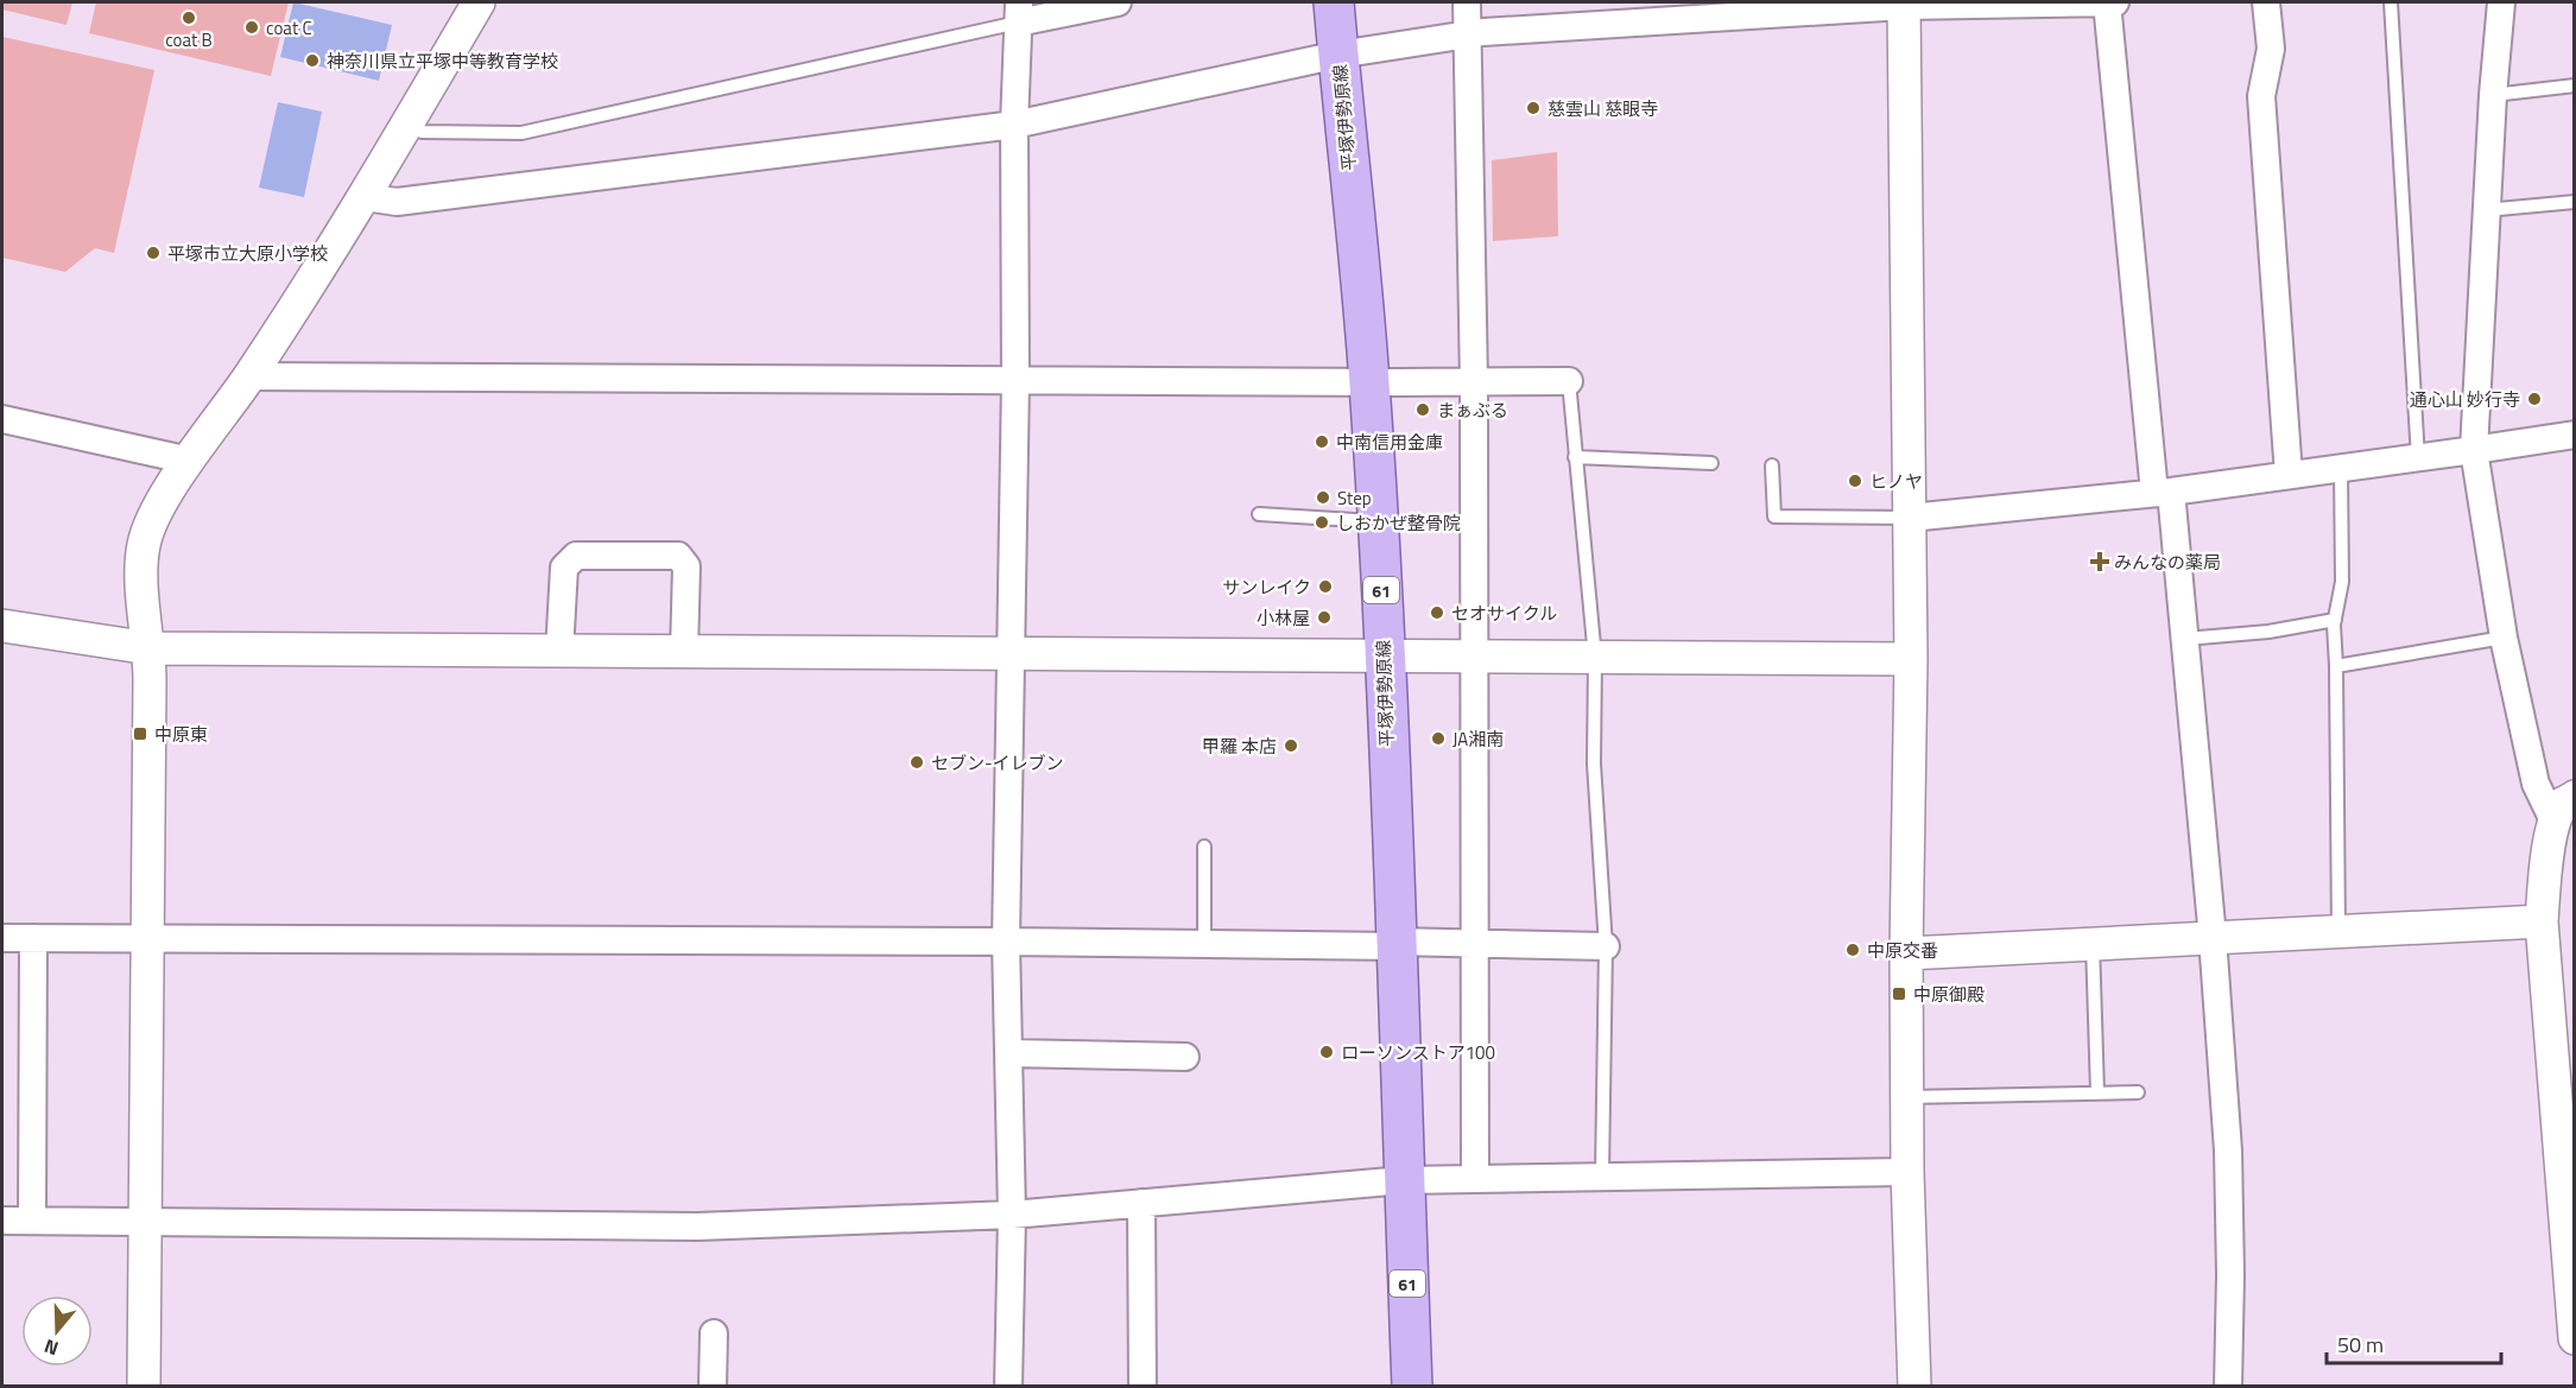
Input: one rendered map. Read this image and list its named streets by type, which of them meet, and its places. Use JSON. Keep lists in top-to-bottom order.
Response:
{
  "streets": {
    "main road": ["平塚伊勢原線", "61"]
  },
  "places": {
    "other": [
      "coat B",
      "coat C",
      "神奈川県立平塚中等教育学校",
      "慈雲山 慈眼寺",
      "平塚市立大原小学校",
      "通心山 妙行寺",
      "まぁぶる",
      "中南信用金庫",
      "ヒノヤ",
      "Step",
      "しおかぜ整骨院",
      "サンレイク",
      "セオサイクル",
      "小林屋",
      "JA湘南",
      "甲羅 本店",
      "セブン-イレブン",
      "中原交番",
      "ローソンストア100"
    ],
    "health": ["みんなの薬局"],
    "transit": ["中原東", "中原御殿"]
  },
  "scale_bar": "50 m",
  "north": "bottom"
}
